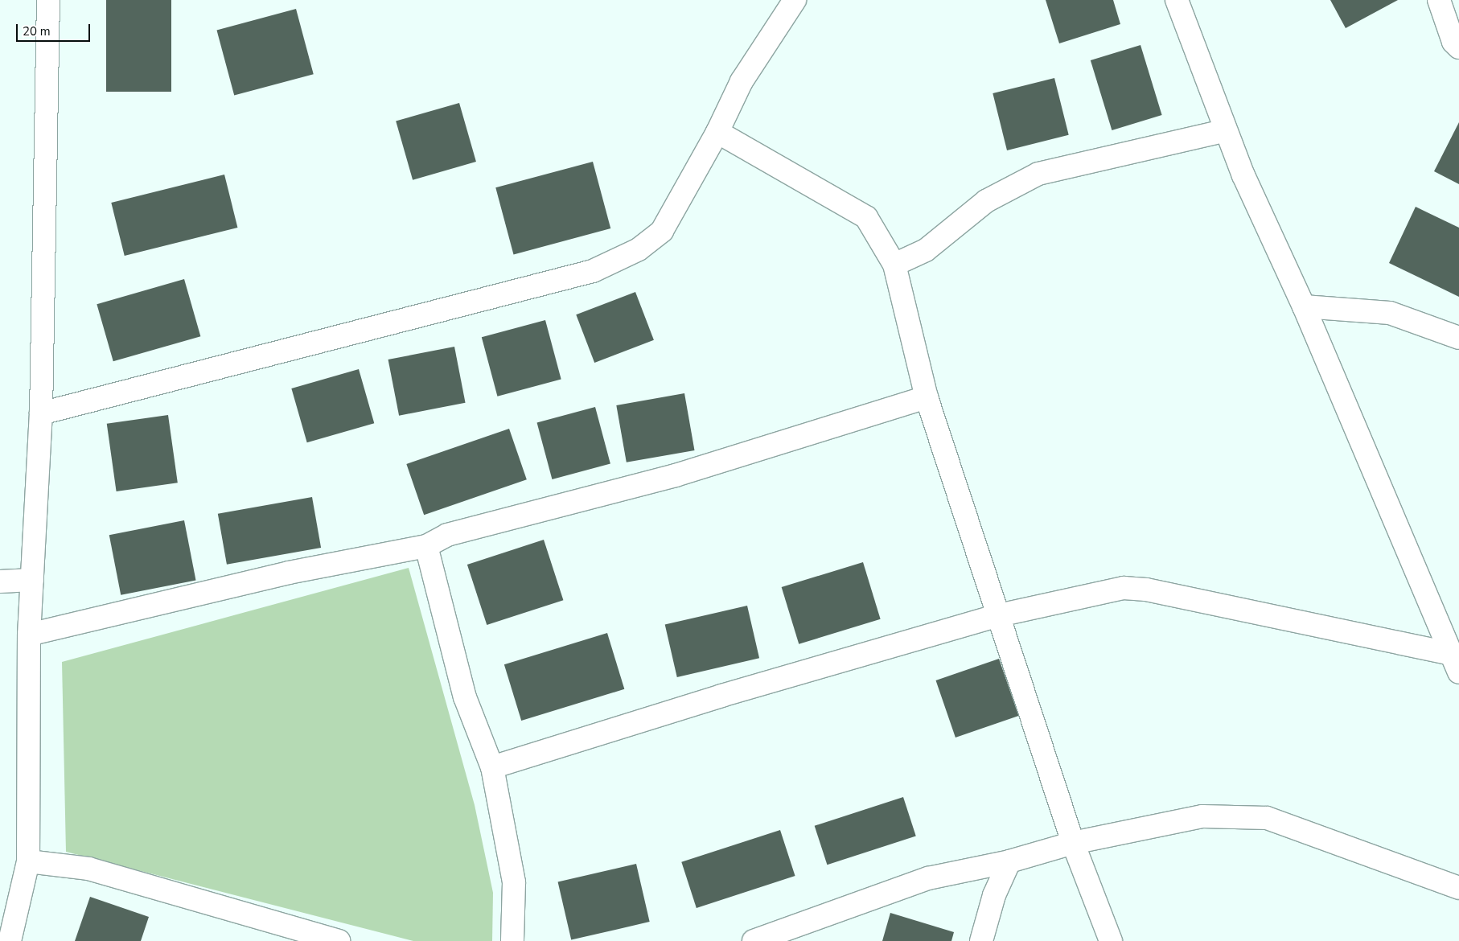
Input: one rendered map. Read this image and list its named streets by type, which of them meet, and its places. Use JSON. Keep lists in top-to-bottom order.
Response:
{
  "scale_bar": "20 m"
}
